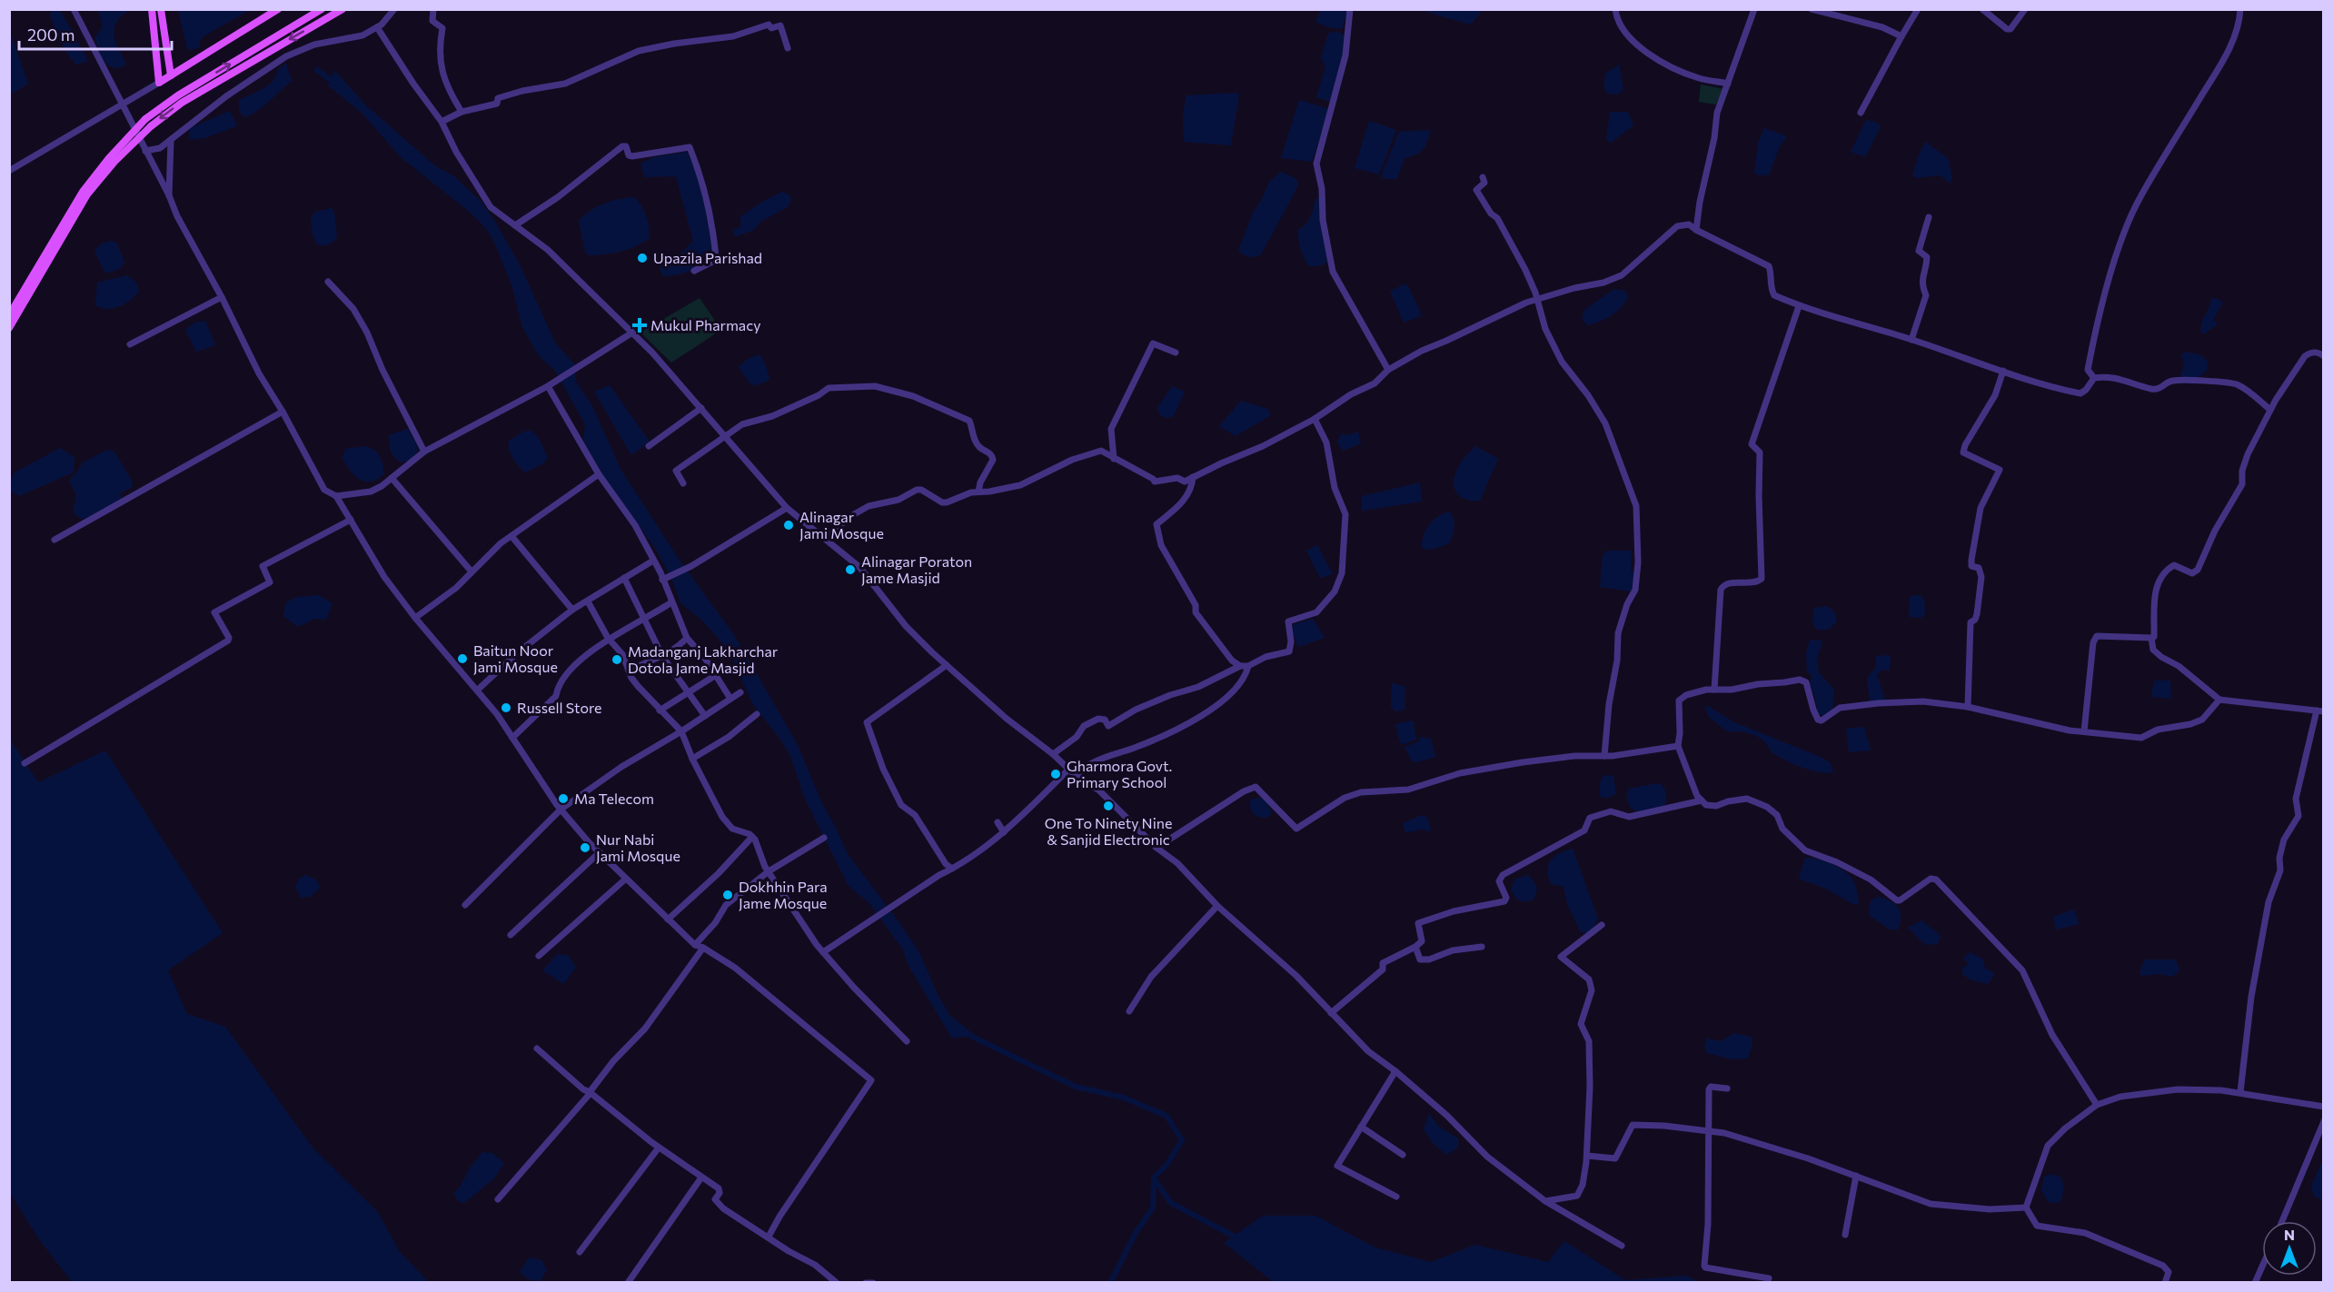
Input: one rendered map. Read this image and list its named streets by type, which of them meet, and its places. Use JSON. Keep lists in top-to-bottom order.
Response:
{
  "places": {
    "other": [
      "Upazila Parishad",
      "Alinagar Jami Mosque",
      "Alinagar Poraton Jame Masjid",
      "Baitun Noor Jami Mosque",
      "Madanganj Lakharchar Dotola Jame Masjid",
      "Russell Store",
      "Gharmora Govt. Primary School",
      "Ma Telecom",
      "One To Ninety Nine & Sanjid Electronic",
      "Nur Nabi Jami Mosque",
      "Dokhhin Para Jame Mosque"
    ],
    "health": ["Mukul Pharmacy"]
  },
  "scale_bar": "200 m",
  "north": "top"
}
